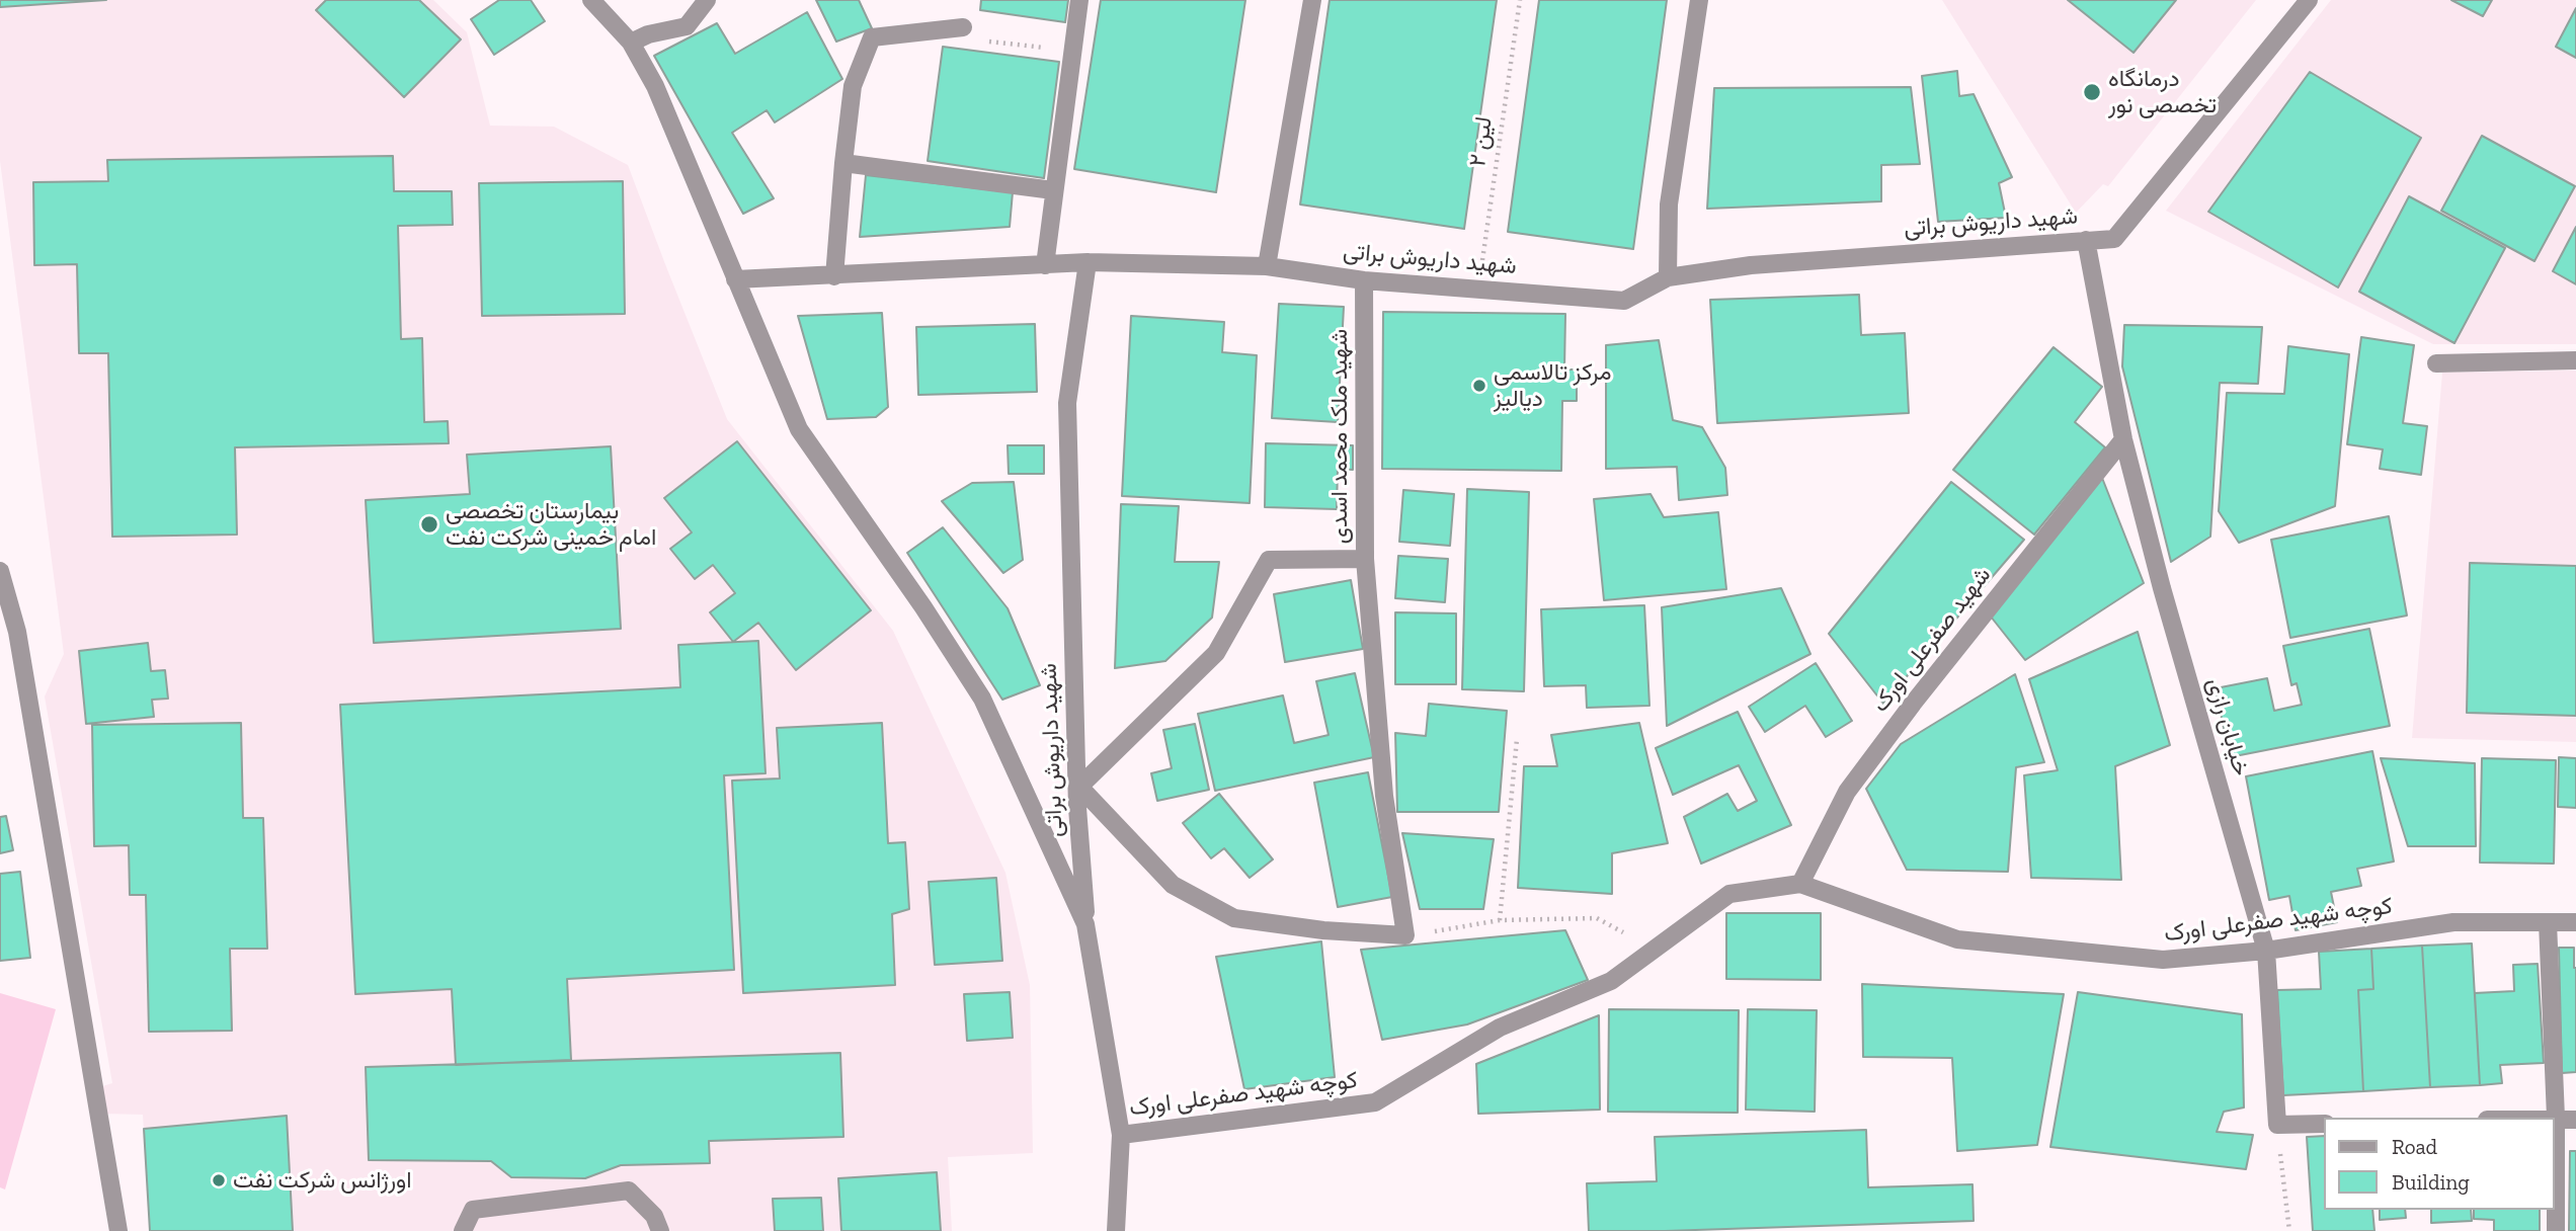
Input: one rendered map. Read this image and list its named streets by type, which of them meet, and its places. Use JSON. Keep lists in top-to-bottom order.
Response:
{
  "streets": {
    "street": [
      "شهید داریوش براتی",
      "شهید ملک محمد اسدی",
      "شهید صفرعلی اورک",
      "خیابان رازی",
      "کوچه شهید صفرعلی اورک"
    ],
    "path": ["لين ۲"]
  },
  "crossings": [
    ["لين ۲", "شهید داریوش براتی"],
    ["شهید داریوش براتی", "شهید ملک محمد اسدی"],
    ["شهید داریوش براتی", "خیابان رازی"],
    ["شهید صفرعلی اورک", "خیابان رازی"],
    ["شهید صفرعلی اورک", "کوچه شهید صفرعلی اورک"],
    ["خیابان رازی", "کوچه شهید صفرعلی اورک"]
  ],
  "places": [
    "درمانگاه تخصصی نور",
    "مرکز تالاسمی دیالیز",
    "بیمارستان تخصصی امام خمینی شرکت نفت",
    "اورژانس شرکت نفت"
  ],
  "legend": ["Road", "Building"]
}
